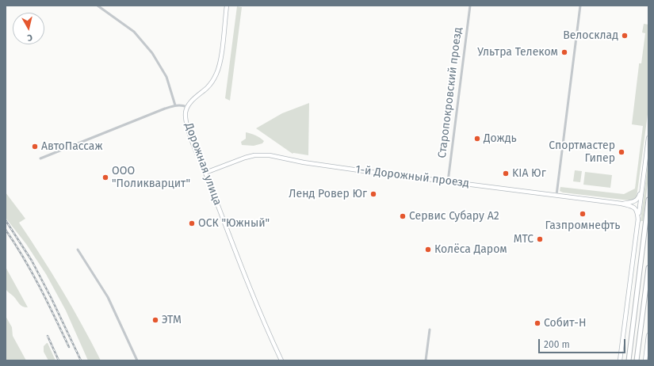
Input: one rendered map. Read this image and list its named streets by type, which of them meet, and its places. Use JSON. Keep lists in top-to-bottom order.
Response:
{
  "streets": {
    "main road": ["Дорожная улица", "1-й Дорожный проезд"],
    "street": ["Старопокровский проезд"]
  },
  "crossings": [
    ["Старопокровский проезд", "1-й Дорожный проезд"],
    ["Дорожная улица", "1-й Дорожный проезд"]
  ],
  "places": [
    "Велосклад",
    "Ультра Телеком",
    "Дождь",
    "АвтоПассаж",
    "Спортмастер Гипер",
    "KIA Юг",
    "ООО \"Поликварцит\"",
    "Ленд Ровер Юг",
    "Газпромнефть",
    "Сервис Субару А2",
    "ОСК \"Южный\"",
    "МТС",
    "Колёса Даром",
    "ЭТМ",
    "Собит-Н"
  ],
  "scale_bar": "200 m",
  "north": "bottom"
}
